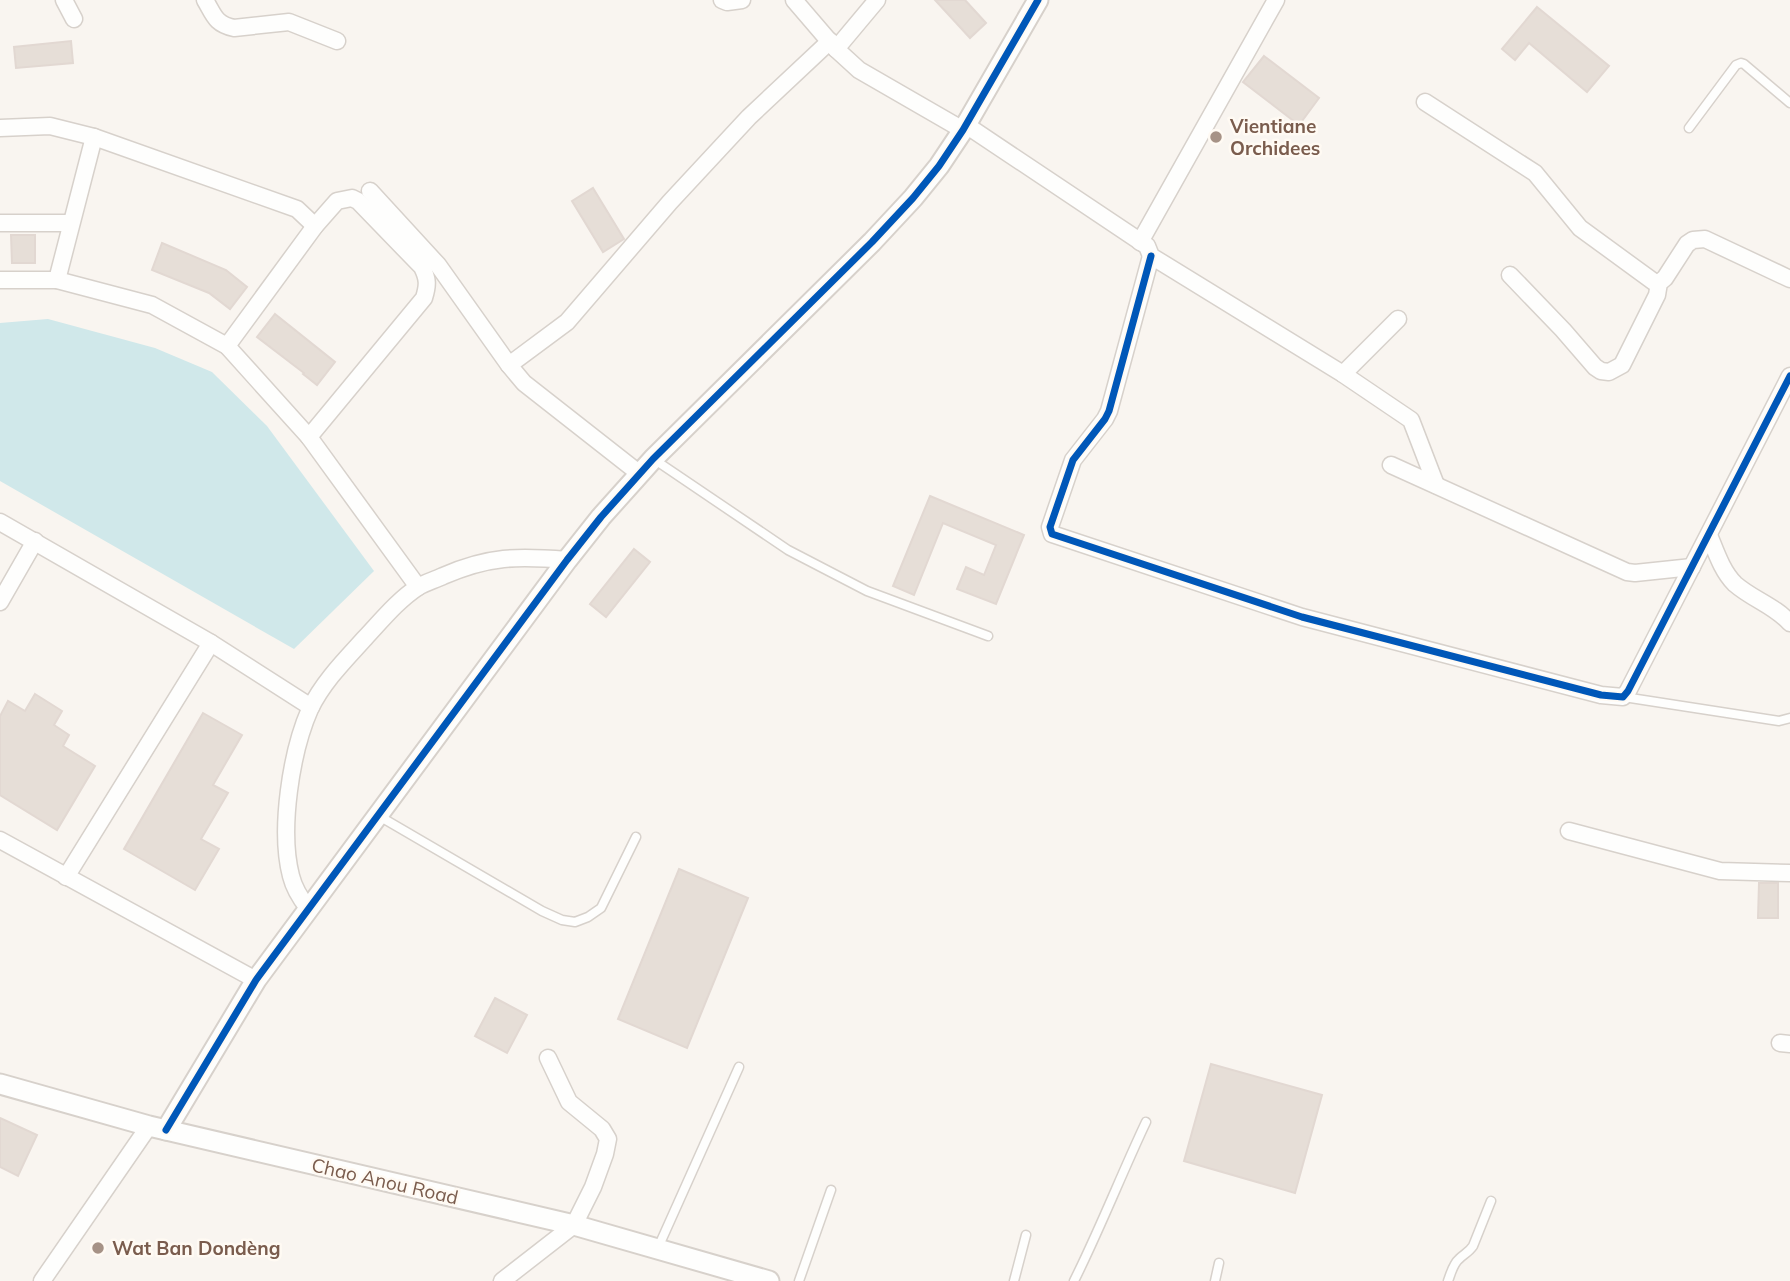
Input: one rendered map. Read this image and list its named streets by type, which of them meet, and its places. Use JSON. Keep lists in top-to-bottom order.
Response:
{
  "streets": {
    "street": ["Chao Anou Road"]
  },
  "places": ["Vientiane Orchidees", "Wat Ban Dondèng"]
}
